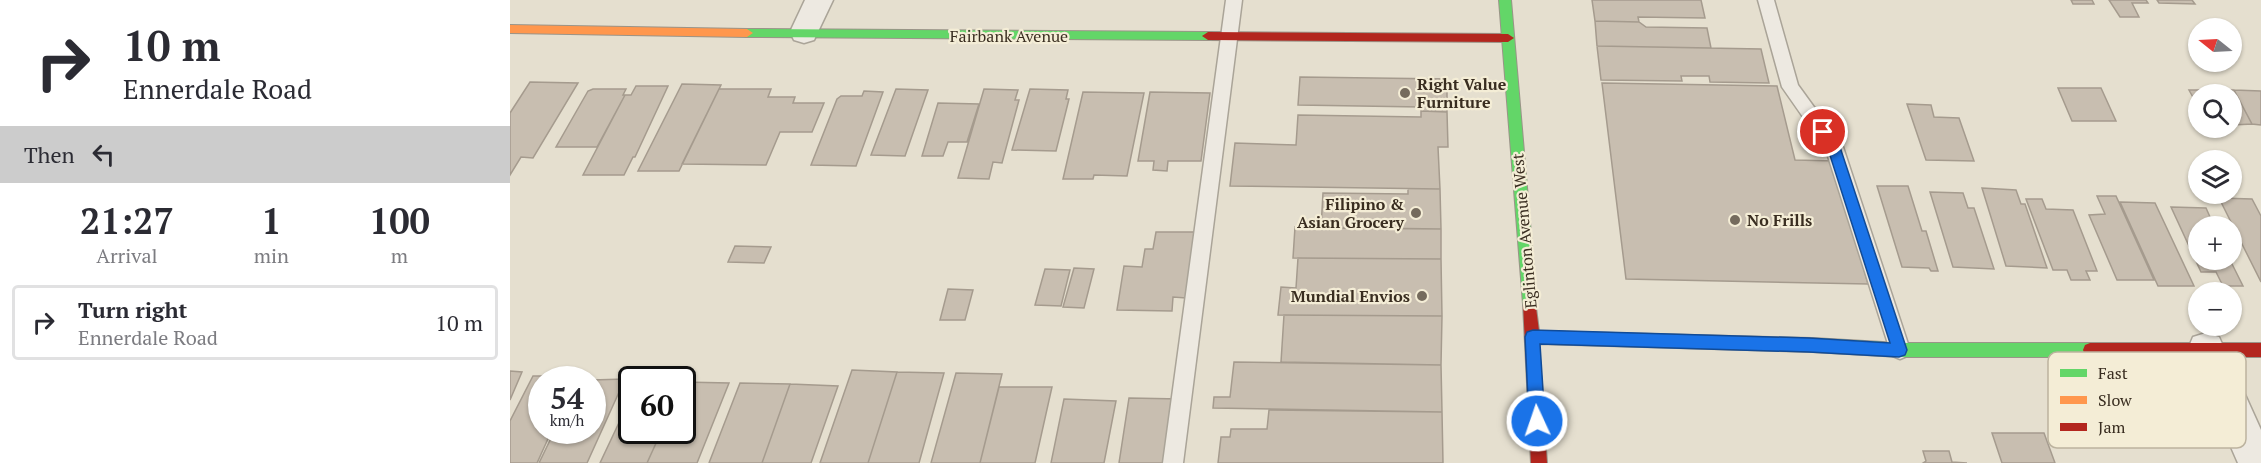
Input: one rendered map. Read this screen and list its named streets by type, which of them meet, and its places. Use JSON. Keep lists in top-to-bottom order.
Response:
{
  "streets": {
    "street": ["Fairbank Avenue", "Eglinton Avenue West"]
  },
  "crossings": [
    ["Fairbank Avenue", "Eglinton Avenue West"]
  ],
  "places": [
    "Right Value Furniture",
    "Filipino & Asian Grocery",
    "No Frills",
    "Mundial Envios"
  ],
  "legend": ["Fast", "Slow", "Jam"],
  "north": "left",
  "page": {
    "turn": ["10 m", "Ennerdale Road"],
    "map_buttons": ["+", "−"],
    "then": "Then",
    "eta": [
      "21:27",
      "Arrival",
      "1",
      "min",
      "100",
      "m"
    ],
    "list": [
      {
        "name": "Turn right",
        "note": "Ennerdale Road",
        "value": "10 m"
      }
    ],
    "speed": "54 km/h",
    "limit": "60"
  }
}
